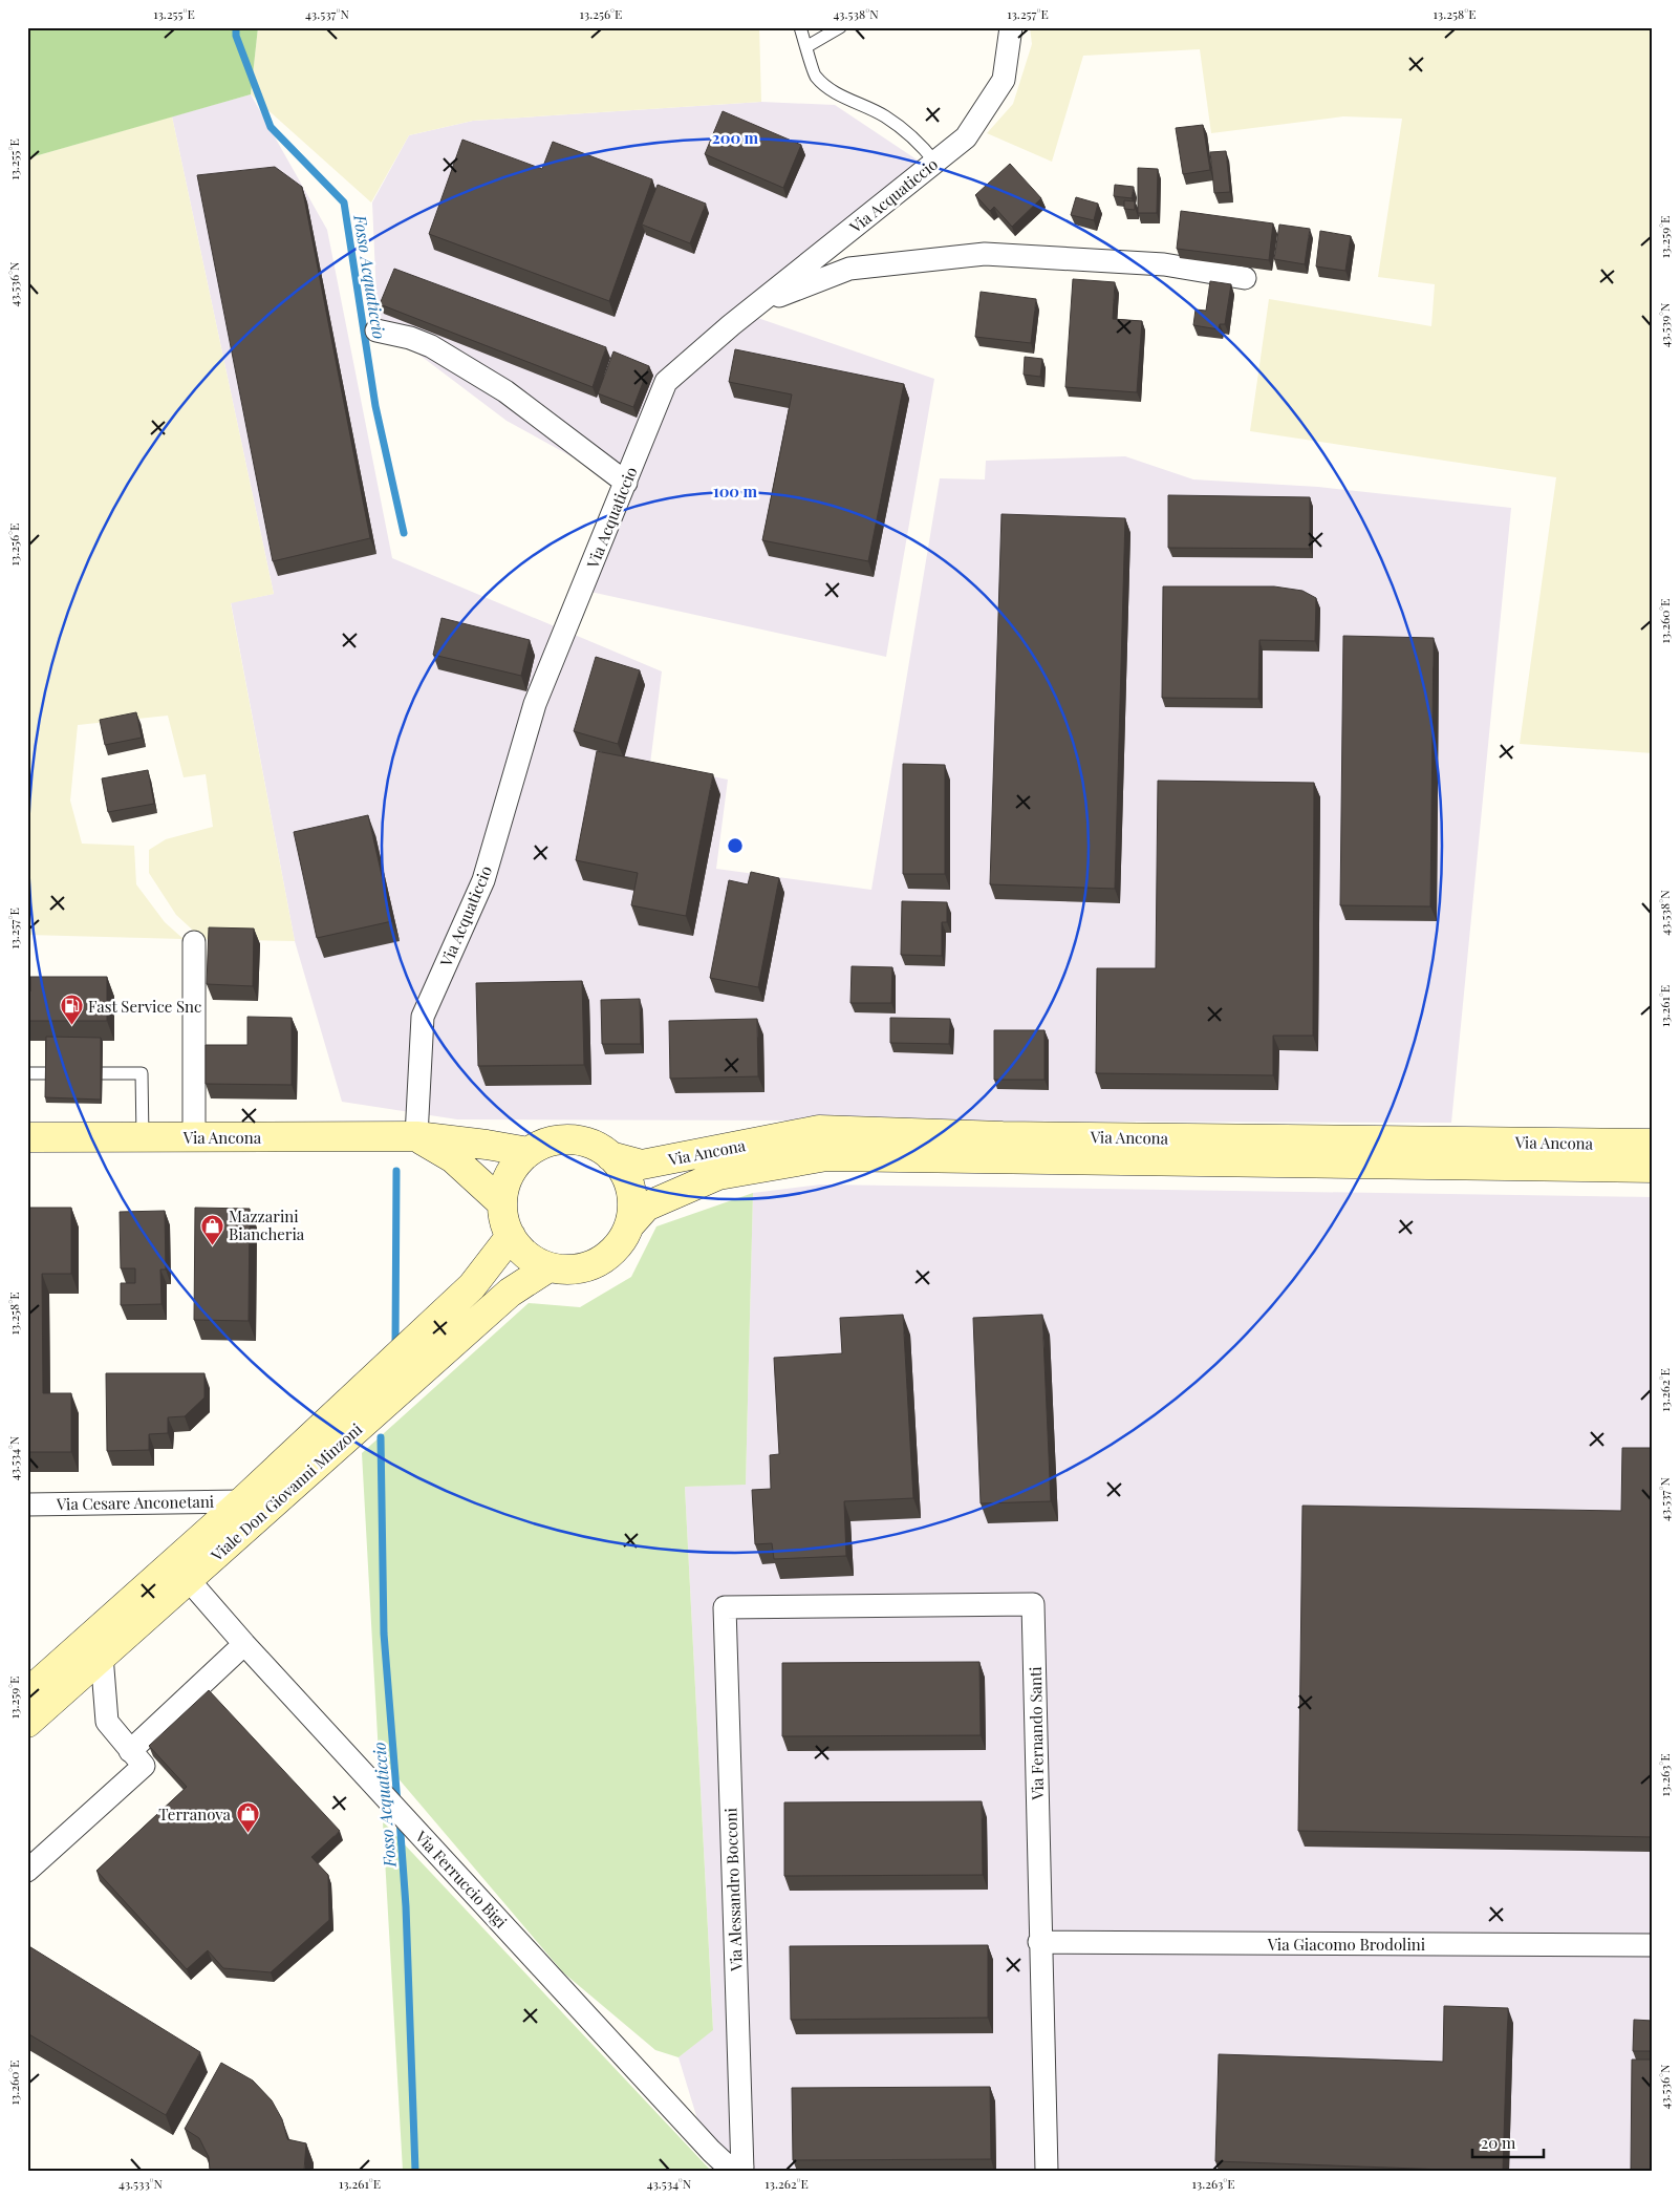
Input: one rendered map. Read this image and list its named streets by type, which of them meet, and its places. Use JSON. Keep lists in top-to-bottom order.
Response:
{
  "streets": {
    "main road": ["Via Ancona", "Viale Don Giovanni Minzoni"],
    "street": [
      "Via Acquaticcio",
      "Via Cesare Anconetani",
      "Via Fernando Santi",
      "Via Ferruccio Bigi",
      "Via Alessandro Bocconi",
      "Via Giacomo Brodolini"
    ]
  },
  "crossings": [
    ["Via Acquaticcio", "Via Ancona"],
    ["Via Ancona", "Viale Don Giovanni Minzoni"],
    ["Viale Don Giovanni Minzoni", "Via Cesare Anconetani"],
    ["Viale Don Giovanni Minzoni", "Via Ferruccio Bigi"],
    ["Via Fernando Santi", "Via Alessandro Bocconi"],
    ["Via Fernando Santi", "Via Giacomo Brodolini"],
    ["Via Ferruccio Bigi", "Via Alessandro Bocconi"]
  ],
  "water": ["Fosso Acquaticcio"],
  "places": {
    "fuel station": ["Fast Service Snc"],
    "shop": ["Mazzarini Biancheria", "Terranova"]
  },
  "scale_bar": "20 m",
  "coordinates": [
    "13.255°E",
    "43.537°N",
    "13.256°E",
    "43.538°N",
    "13.257°E",
    "13.258°E",
    "13.259°E",
    "43.536°N",
    "43.539°N",
    "13.260°E",
    "13.261°E",
    "13.262°E",
    "43.534°N",
    "13.263°E",
    "43.533°N"
  ],
  "rings": ["200 m", "100 m"]
}
